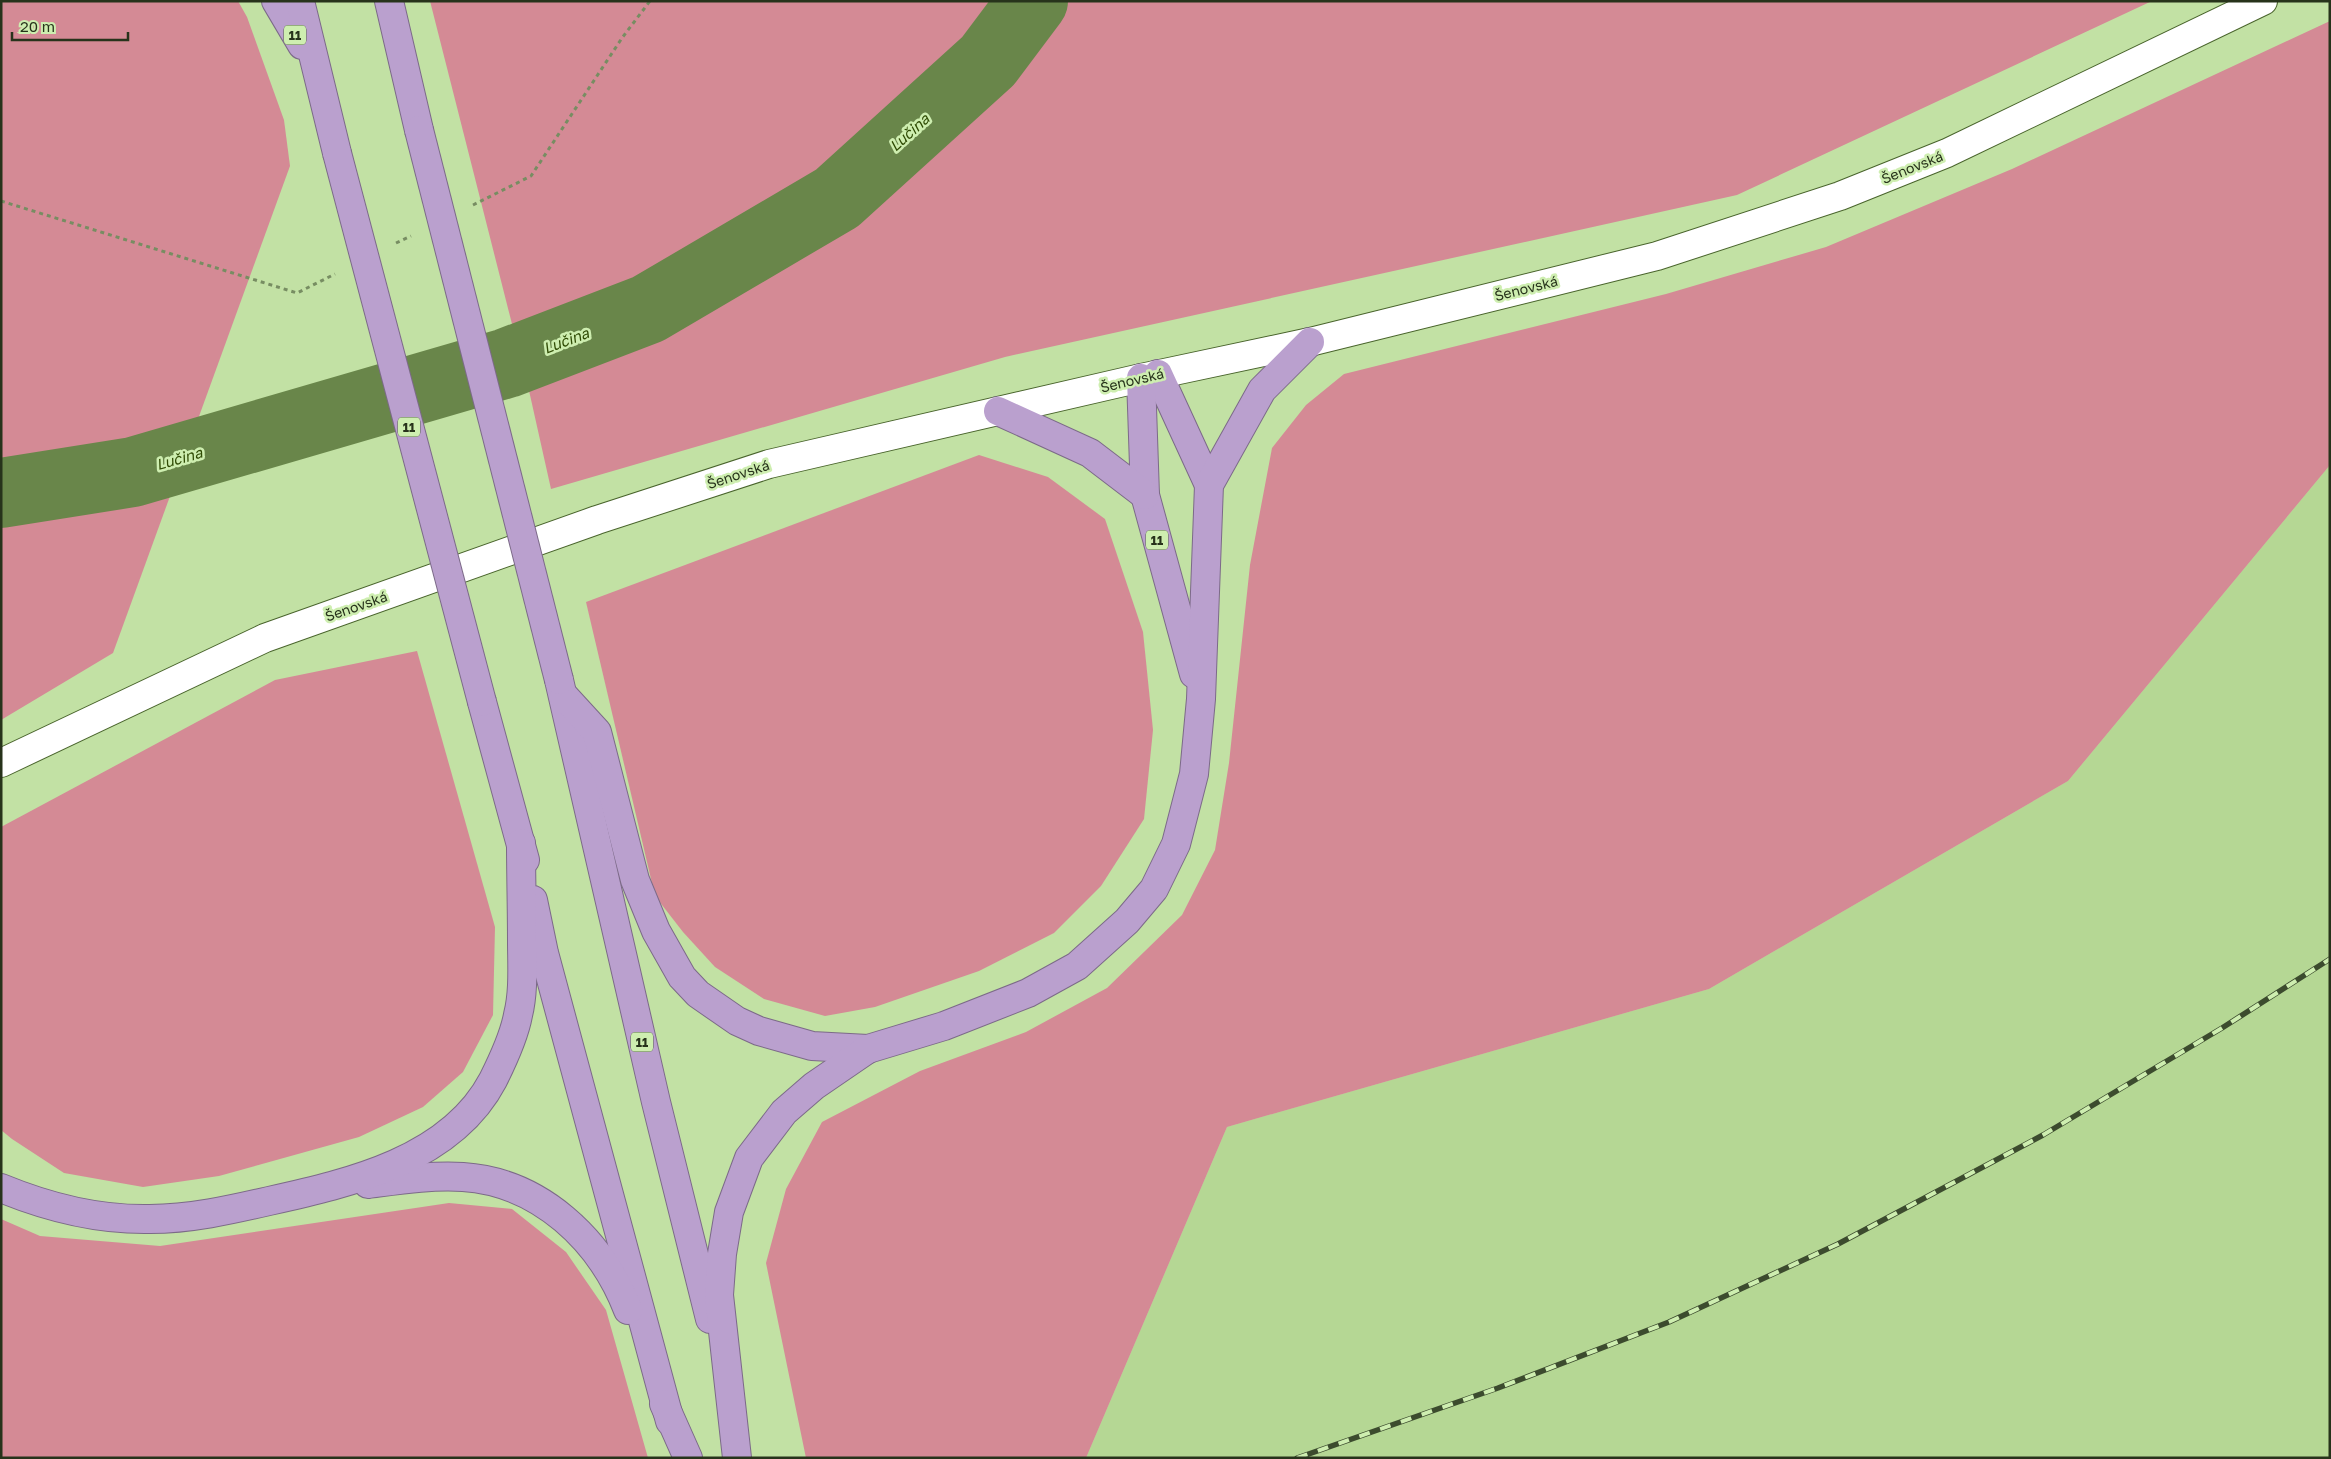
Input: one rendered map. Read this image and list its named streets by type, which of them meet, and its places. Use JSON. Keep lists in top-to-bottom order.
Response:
{
  "streets": {
    "highway": ["11"],
    "street": ["Šenovská"]
  },
  "crossings": [
    ["11", "Šenovská"]
  ],
  "water": ["Lučina"],
  "scale_bar": "20 m"
}
